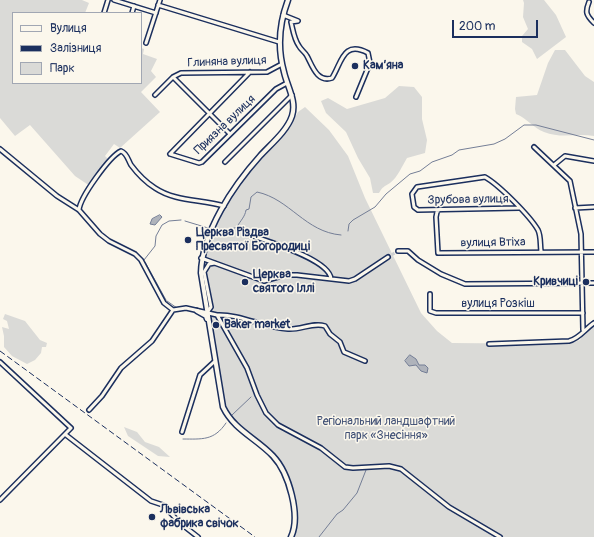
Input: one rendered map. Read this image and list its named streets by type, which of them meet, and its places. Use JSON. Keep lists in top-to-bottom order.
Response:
{
  "streets": {
    "street": [
      "Глиняна вулиця",
      "Приязна вулиця",
      "Зрубова вулиця",
      "вулиця Втіха",
      "вулиця Розкіш"
    ]
  },
  "crossings": [
    ["Зрубова вулиця", "вулиця Втіха"]
  ],
  "parks": ["Регіональний ландшафтний парк «Знесіння»"],
  "places": [
    "Кам’яна",
    "Церква Різдва Пресвятої Богородиці",
    "Церква святого Іллі",
    "Кривчиці",
    "Baker market",
    "Львівська фабрика свічок"
  ],
  "legend": ["Вулиця", "Залізниця", "Парк"],
  "scale_bar": "200 m"
}
